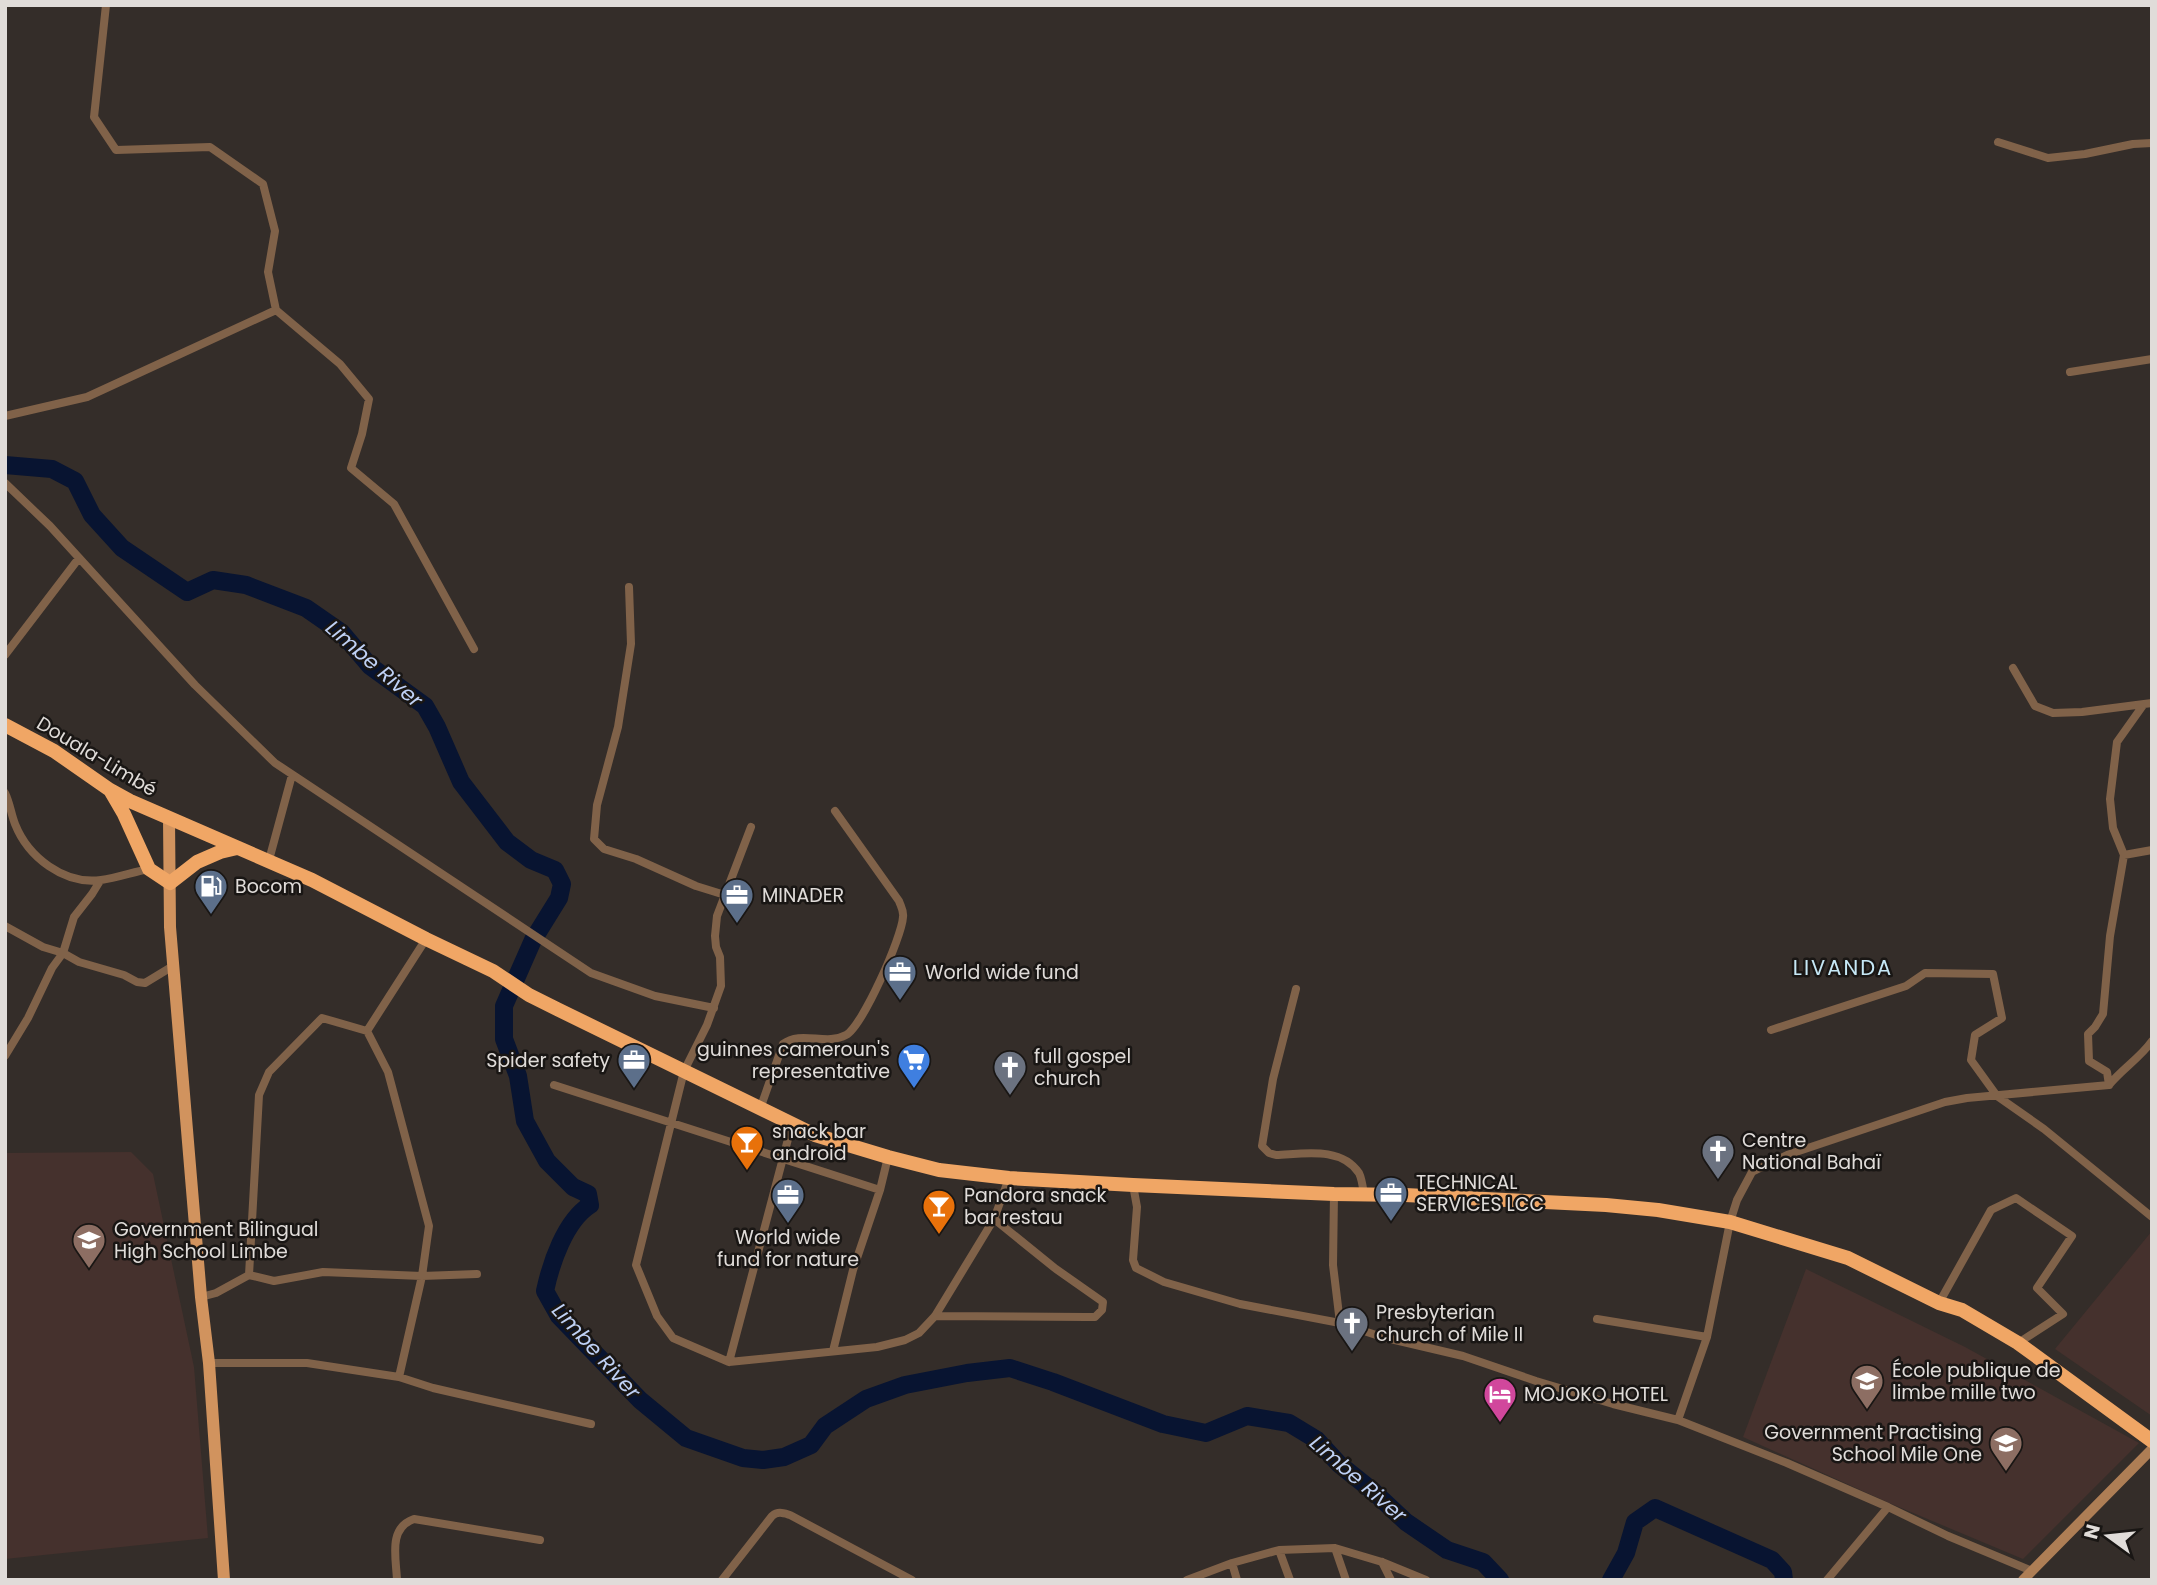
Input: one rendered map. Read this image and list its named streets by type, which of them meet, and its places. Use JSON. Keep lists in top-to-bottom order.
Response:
{
  "streets": {
    "highway": ["Douala-Limbé"]
  },
  "districts": ["LIVANDA"],
  "water": ["Limbe River"],
  "places": {
    "fuel station": ["Bocom"],
    "office": [
      "MINADER",
      "World wide fund",
      "Spider safety",
      "TECHNICAL SERVICES LCC",
      "World wide fund for nature"
    ],
    "supermarket": ["guinnes cameroun's representative"],
    "church": ["full gospel church", "Centre National Bahaï", "Presbyterian church of Mile II"],
    "bar": ["snack bar android", "Pandora snack bar restau"],
    "school or university": ["Government Bilingual High School Limbe", "École publique de limbe mille two", "Government Practising School Mile One"],
    "hotel": ["MOJOKO HOTEL"]
  },
  "north": "left"
}
